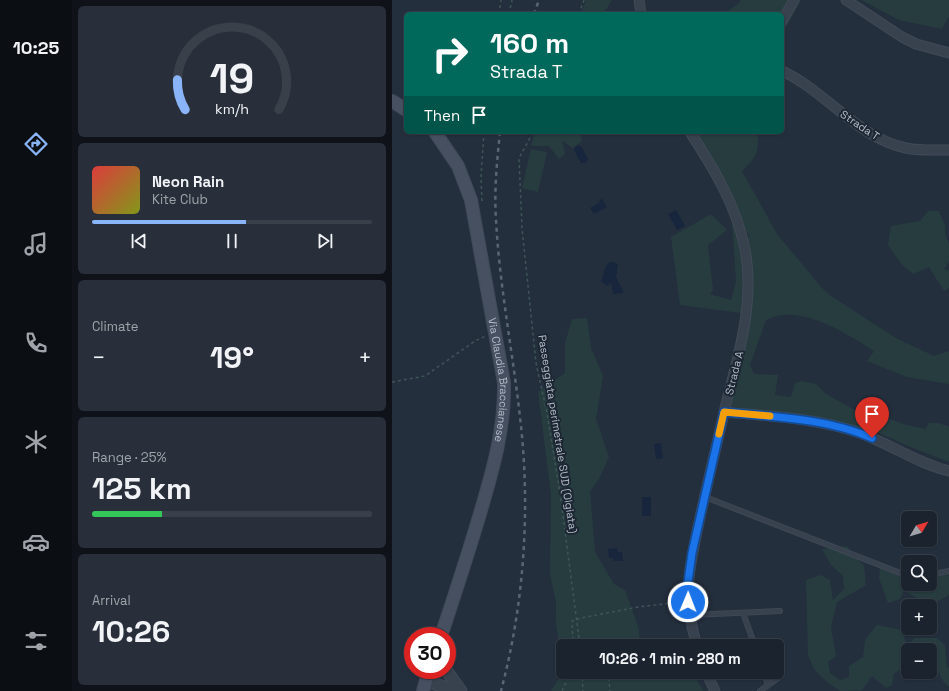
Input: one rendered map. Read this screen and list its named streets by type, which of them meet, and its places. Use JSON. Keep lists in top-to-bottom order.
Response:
{
  "streets": {
    "main road": ["Via Claudia Braccianese"],
    "street": ["Strada T", "Strada A"],
    "path": ["Passeggiata perimetrale SUD (Olgiata)"]
  },
  "north": "top right",
  "page": {
    "tabs": "10:25",
    "turn": ["160 m", "Strada T"],
    "then": "Then",
    "song": ["Neon Rain", "Kite Club"],
    "tile": [
      "Climate",
      ["Range · 25%", "125 km"],
      ["Arrival", "10:26"]
    ],
    "heat": ["−", "19°", "+"],
    "map_buttons": ["+", "−"],
    "limit": "30",
    "trip": "10:26 · 1 min · 280 m",
    "gauge": ["19", "km/h"]
  }
}
